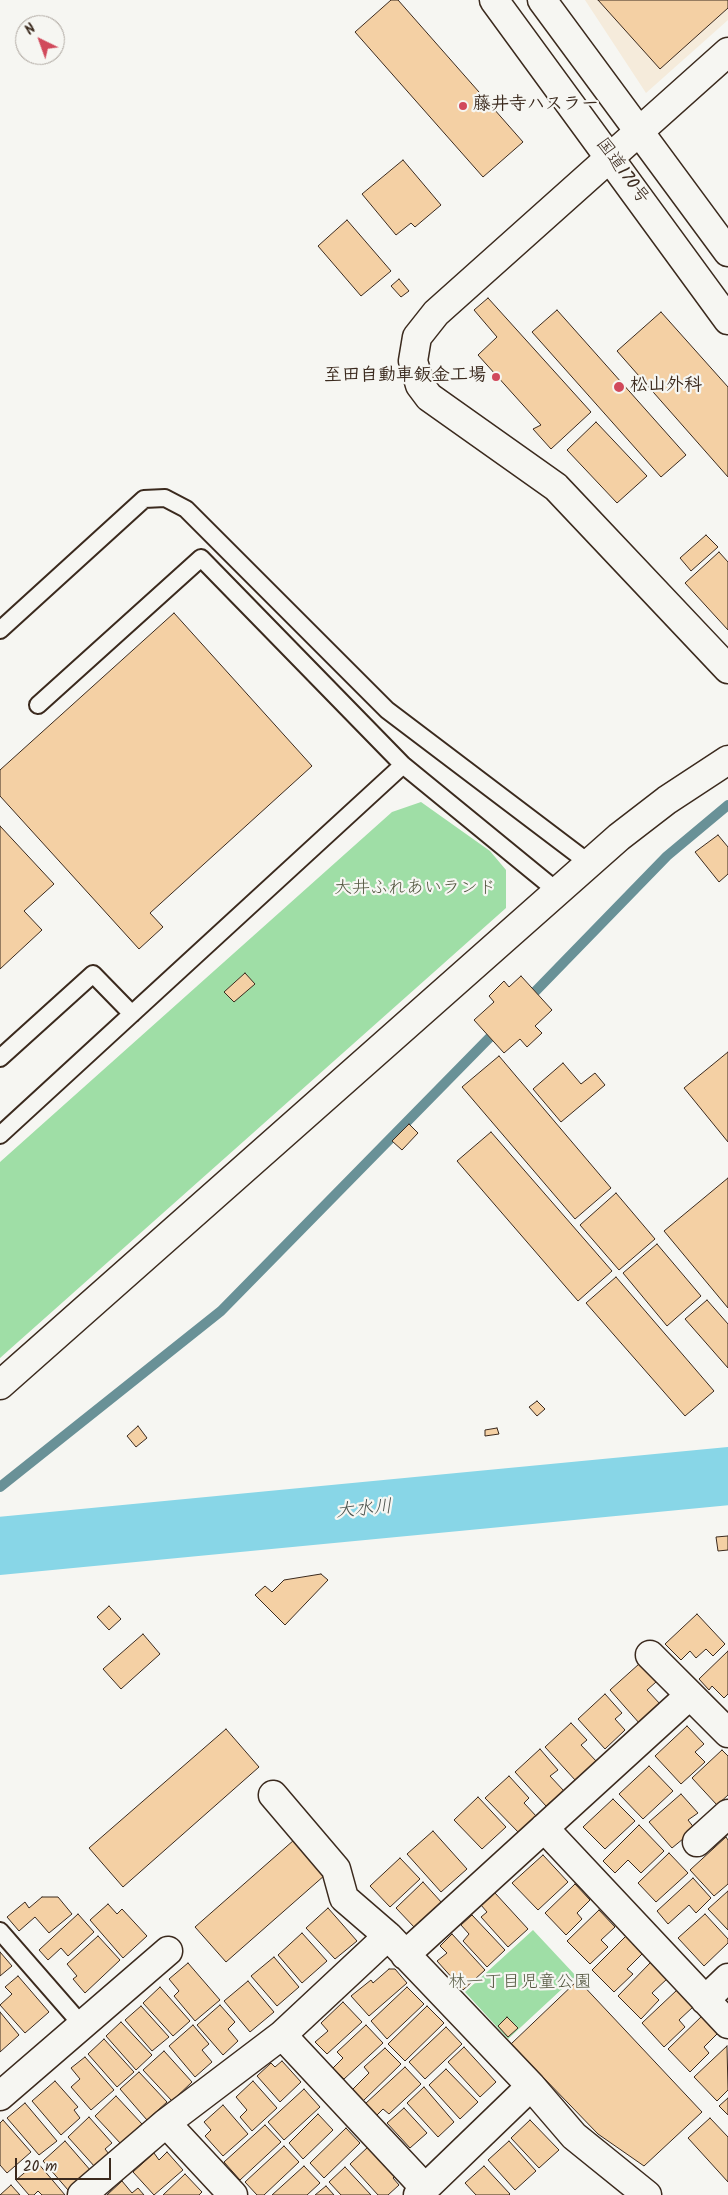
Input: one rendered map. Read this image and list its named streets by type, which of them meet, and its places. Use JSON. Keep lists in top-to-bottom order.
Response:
{
  "streets": {
    "main road": ["国道170号"]
  },
  "water": ["大水川"],
  "parks": ["大井ふれあいランド", "林一丁目児童公園"],
  "places": ["藤井寺ハスラー", "至田自動車鈑金工場", "松山外科"],
  "scale_bar": "20 m",
  "north": "top left"
}
